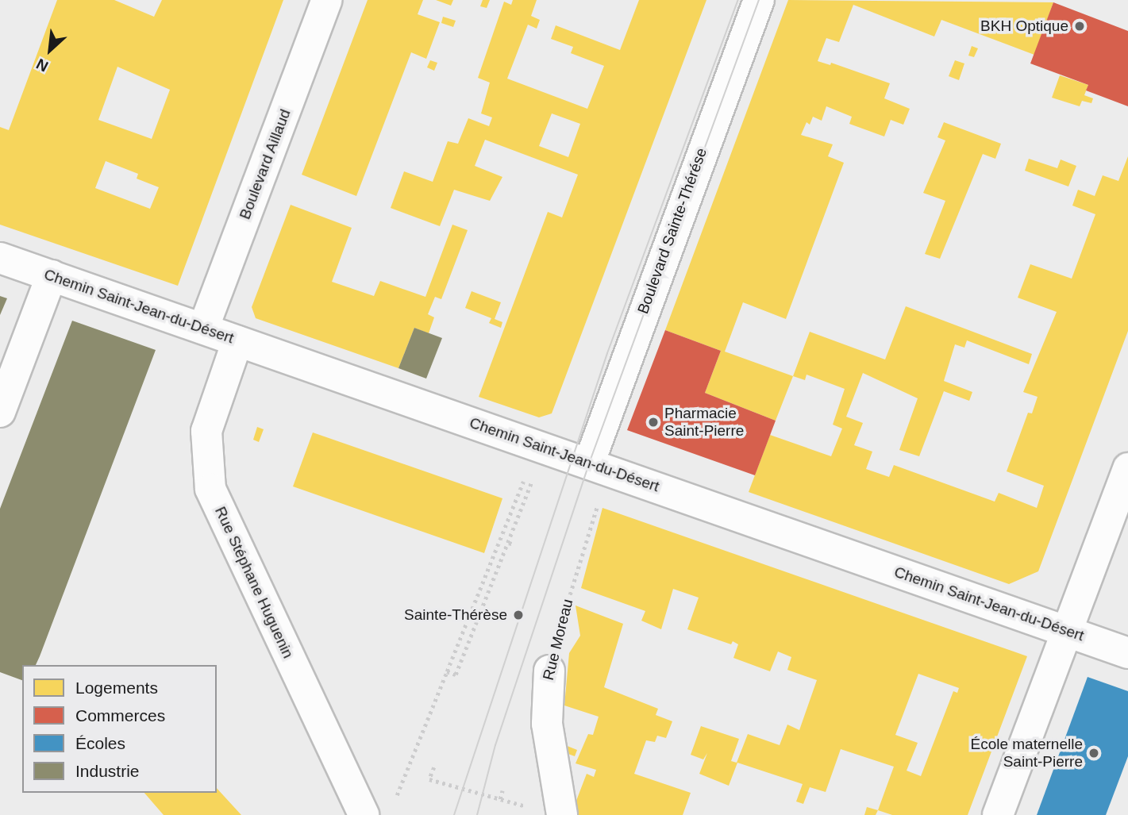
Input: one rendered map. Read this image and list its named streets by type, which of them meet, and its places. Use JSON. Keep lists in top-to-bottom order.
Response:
{
  "streets": {
    "street": [
      "Boulevard Aillaud",
      "Boulevard Sainte-Thérése",
      "Chemin Saint-Jean-du-Désert",
      "Rue Stéphane Huguenin",
      "Rue Moreau"
    ]
  },
  "crossings": [
    ["Boulevard Aillaud", "Chemin Saint-Jean-du-Désert"],
    ["Boulevard Sainte-Thérése", "Chemin Saint-Jean-du-Désert"],
    ["Boulevard Sainte-Thérése", "Rue Moreau"],
    ["Chemin Saint-Jean-du-Désert", "Rue Stéphane Huguenin"],
    ["Chemin Saint-Jean-du-Désert", "Rue Moreau"]
  ],
  "places": [
    "BKH Optique",
    "Pharmacie Saint-Pierre",
    "Sainte-Thérèse",
    "École maternelle Saint-Pierre"
  ],
  "legend": [
    "Logements",
    "Commerces",
    "Écoles",
    "Industrie"
  ],
  "north": "bottom left"
}
